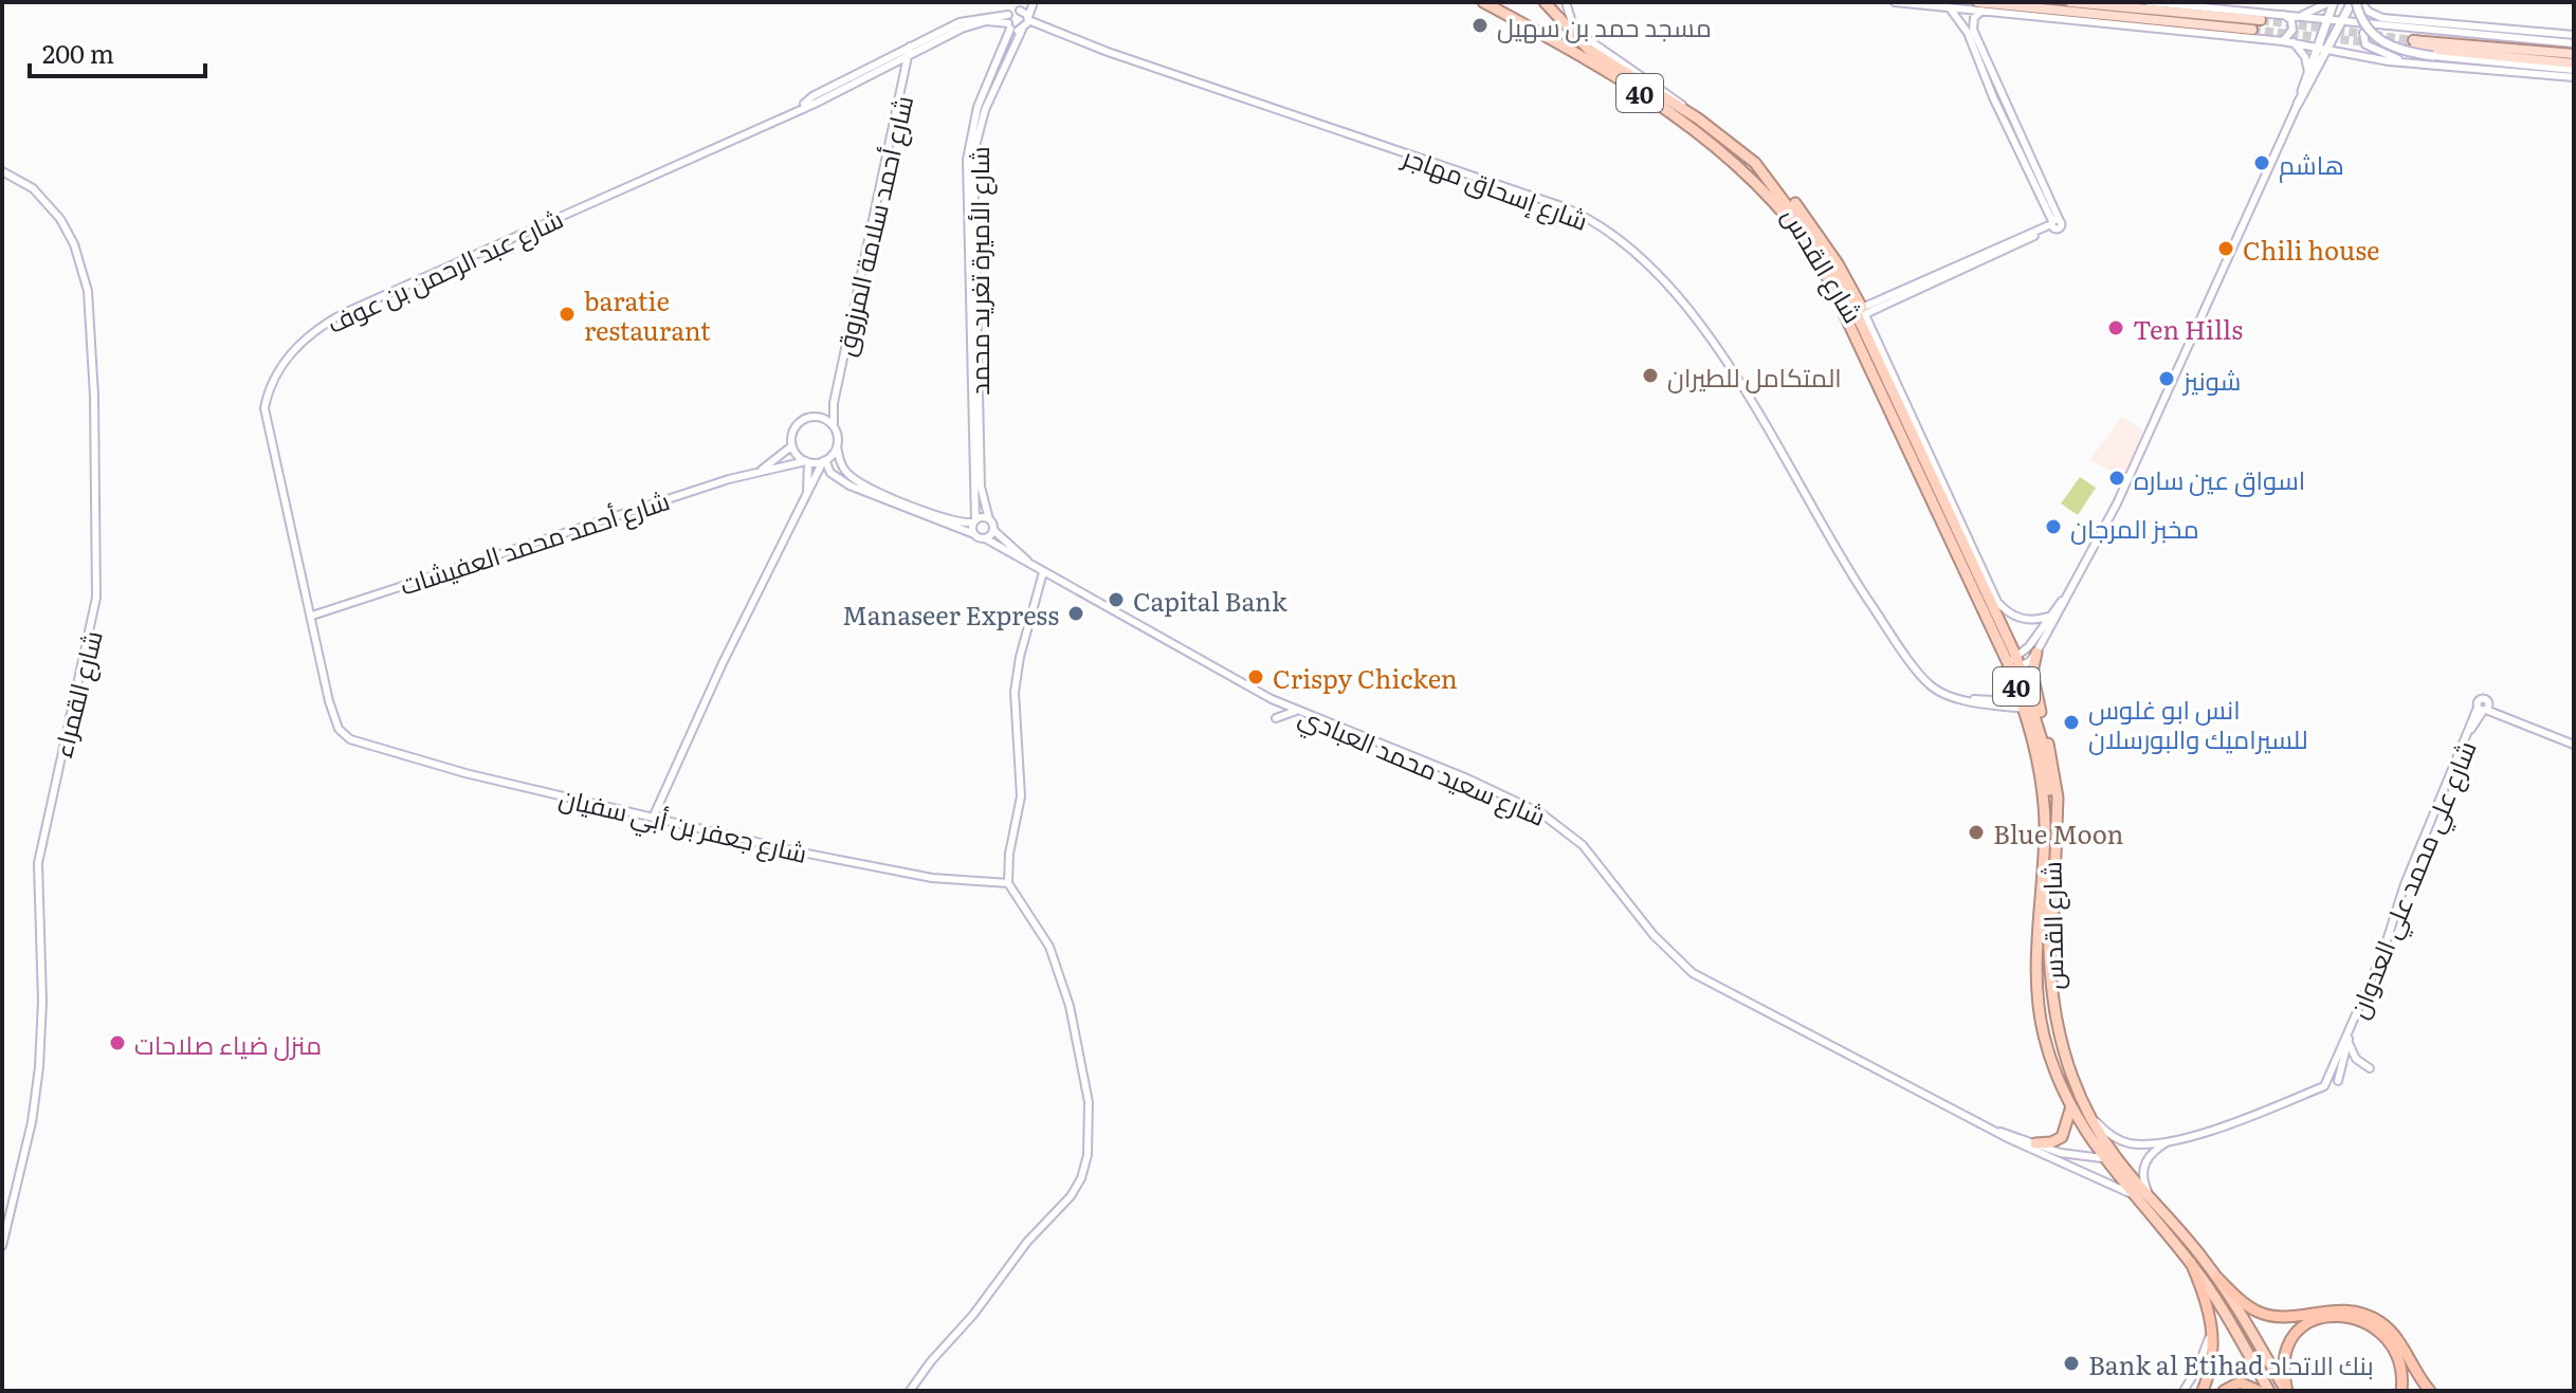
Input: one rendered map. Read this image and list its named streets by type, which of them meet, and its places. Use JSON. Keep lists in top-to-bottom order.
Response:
{
  "streets": {
    "highway": ["40", "شارع القدس"],
    "street": [
      "شارع إسحاق مهاجر",
      "شارع أحمد سلامة المرزوق",
      "شارع عبد الرحمن بن عوف",
      "شارع الأميرة تغريد محمد",
      "شارع أحمد محمد العفيشات",
      "شارع القمراء",
      "شارع سعيد محمد العبادي",
      "شارع جعفر بن أبي سفيان",
      "شارع علي محمد علي العدوان"
    ]
  },
  "crossings": [
    ["40", "شارع القدس"],
    ["شارع إسحاق مهاجر", "شارع القدس"],
    ["شارع إسحاق مهاجر", "شارع الأميرة تغريد محمد"],
    ["شارع أحمد سلامة المرزوق", "شارع عبد الرحمن بن عوف"],
    ["شارع أحمد سلامة المرزوق", "شارع أحمد محمد العفيشات"],
    ["شارع القدس", "شارع سعيد محمد العبادي"],
    ["شارع القدس", "شارع علي محمد علي العدوان"],
    ["شارع عبد الرحمن بن عوف", "شارع الأميرة تغريد محمد"],
    ["شارع عبد الرحمن بن عوف", "شارع أحمد محمد العفيشات"],
    ["شارع عبد الرحمن بن عوف", "شارع جعفر بن أبي سفيان"],
    ["شارع الأميرة تغريد محمد", "شارع سعيد محمد العبادي"]
  ],
  "places": [
    "مسجد حمد بن سهيل",
    "هاشم",
    "Chili house",
    "baratie restaurant",
    "Ten Hills",
    "المتكامل للطيران",
    "شونيز",
    "اسواق عين ساره",
    "مخبز المرجان",
    "Capital Bank",
    "Manaseer Express",
    "Crispy Chicken",
    "انس ابو غلوس للسيراميك والبورسلان",
    "Blue Moon",
    "منزل ضياء صلاحات",
    "Bank al Etihad بنك الاتحاد"
  ],
  "scale_bar": "200 m"
}
